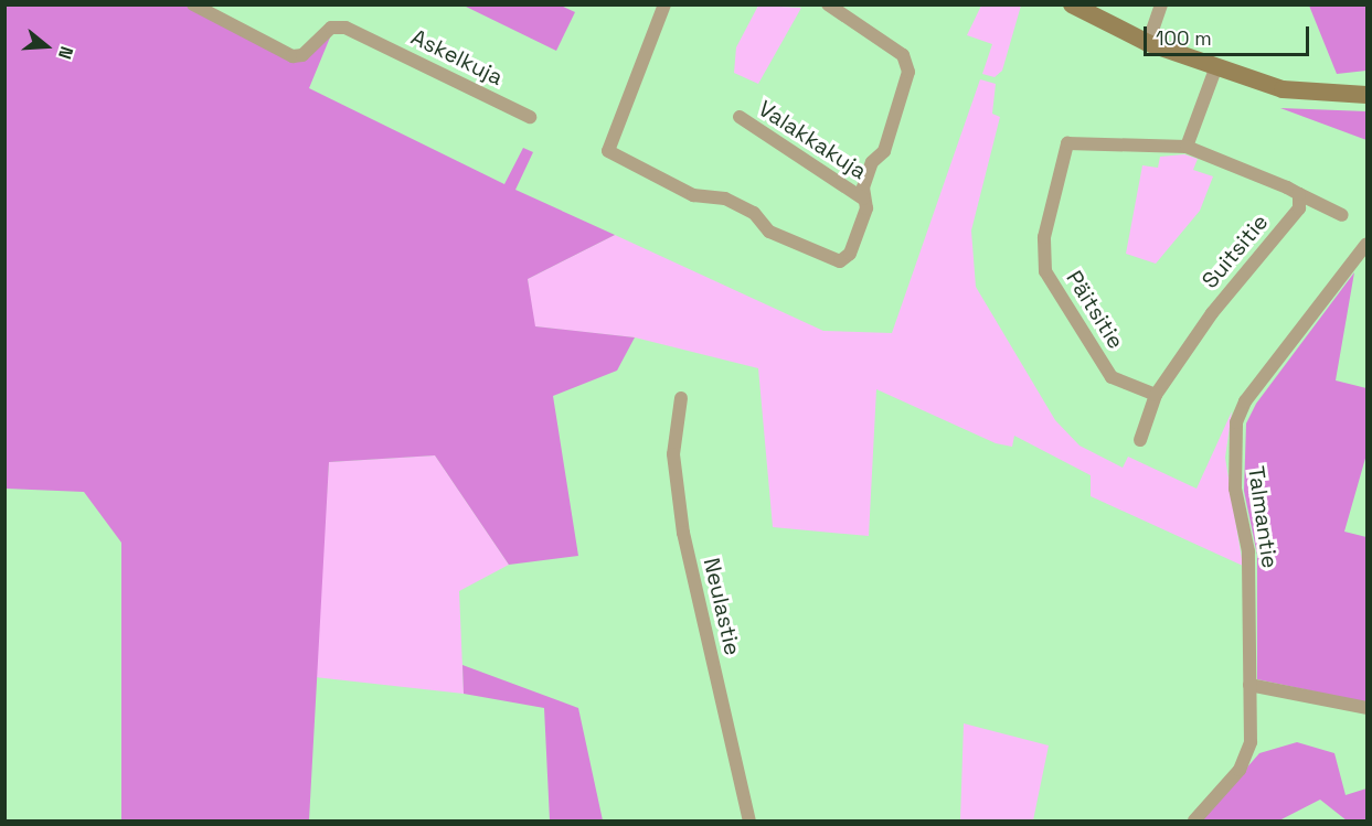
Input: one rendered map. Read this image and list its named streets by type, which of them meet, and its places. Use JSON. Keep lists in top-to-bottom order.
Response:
{
  "streets": {
    "street": [
      "Askelkuja",
      "Valakkakuja",
      "Suitsitie",
      "Päitsitie",
      "Talmantie",
      "Neulastie"
    ]
  },
  "crossings": [
    ["Suitsitie", "Päitsitie"]
  ],
  "scale_bar": "100 m",
  "north": "right"
}
